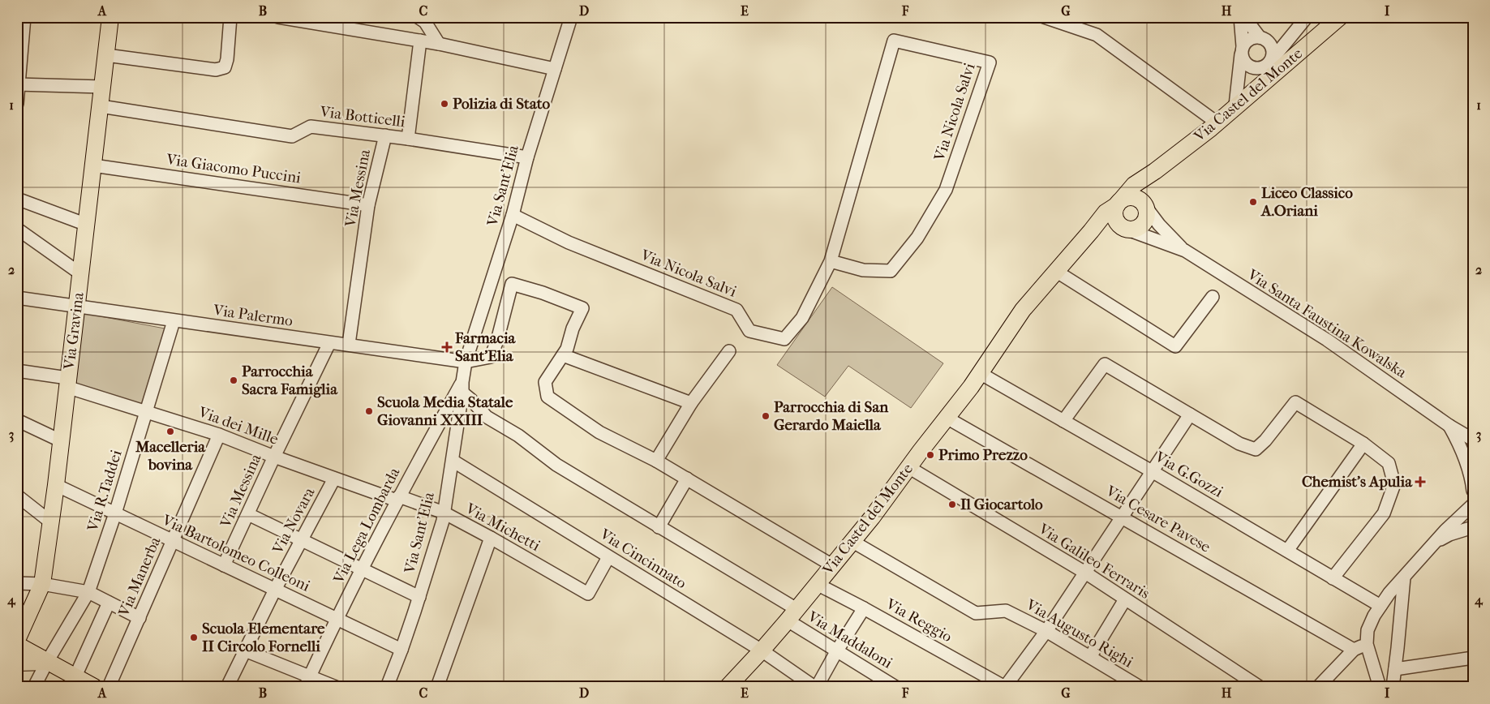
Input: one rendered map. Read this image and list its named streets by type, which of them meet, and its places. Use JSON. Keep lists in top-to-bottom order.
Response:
{
  "streets": {
    "main road": ["Via Castel del Monte", "Via Gravina"],
    "street": [
      "Via Nicola Salvi",
      "Via Botticelli",
      "Via Giacomo Puccini",
      "Via Sant'Elia",
      "Via Messina",
      "Via Palermo",
      "Via Santa Faustina Kowalska",
      "Via dei Mille",
      "Via G.Gozzi",
      "Via R.Taddei",
      "Via Cesare Pavese",
      "Via Novara",
      "Via Lega Lombarda",
      "Via Michetti",
      "Via Bartolomeo Colleoni",
      "Via Cincinnato",
      "Via Galileo Ferraris",
      "Via Manerba",
      "Via Reggio",
      "Via Augusto Righi",
      "Via Maddaloni"
    ]
  },
  "crossings": [
    ["Via Castel del Monte", "Via G.Gozzi"],
    ["Via Castel del Monte", "Via Cesare Pavese"],
    ["Via Castel del Monte", "Via Cincinnato"],
    ["Via Castel del Monte", "Via Galileo Ferraris"],
    ["Via Castel del Monte", "Via Reggio"],
    ["Via Castel del Monte", "Via Augusto Righi"],
    ["Via Castel del Monte", "Via Maddaloni"],
    ["Via Nicola Salvi", "Via Sant'Elia"],
    ["Via Botticelli", "Via Sant'Elia"],
    ["Via Botticelli", "Via Messina"],
    ["Via Botticelli", "Via Gravina"],
    ["Via Giacomo Puccini", "Via Messina"],
    ["Via Giacomo Puccini", "Via Gravina"],
    ["Via Sant'Elia", "Via Palermo"],
    ["Via Sant'Elia", "Via Lega Lombarda"],
    ["Via Sant'Elia", "Via Michetti"],
    ["Via Sant'Elia", "Via Bartolomeo Colleoni"],
    ["Via Sant'Elia", "Via Cincinnato"],
    ["Via Sant'Elia", "Via Maddaloni"],
    ["Via Messina", "Via Palermo"],
    ["Via Messina", "Via dei Mille"],
    ["Via Messina", "Via Bartolomeo Colleoni"],
    ["Via Palermo", "Via Gravina"],
    ["Via Palermo", "Via R.Taddei"],
    ["Via Gravina", "Via dei Mille"],
    ["Via Gravina", "Via Bartolomeo Colleoni"],
    ["Via dei Mille", "Via R.Taddei"],
    ["Via dei Mille", "Via Novara"],
    ["Via dei Mille", "Via Lega Lombarda"],
    ["Via dei Mille", "Via Michetti"],
    ["Via dei Mille", "Via Manerba"],
    ["Via R.Taddei", "Via Bartolomeo Colleoni"],
    ["Via Novara", "Via Bartolomeo Colleoni"],
    ["Via Lega Lombarda", "Via Michetti"],
    ["Via Lega Lombarda", "Via Bartolomeo Colleoni"],
    ["Via Lega Lombarda", "Via Maddaloni"],
    ["Via Michetti", "Via Cincinnato"],
    ["Via Bartolomeo Colleoni", "Via Manerba"]
  ],
  "places": {
    "other": [
      "Polizia di Stato",
      "Liceo Classico A.Oriani",
      "Parrocchia Sacra Famiglia",
      "Scuola Media Statale Giovanni XXIII",
      "Parrocchia di San Gerardo Maiella",
      "Macelleria bovina",
      "Primo Prezzo",
      "Il Giocartolo",
      "Scuola Elementare II Circolo Fornelli"
    ],
    "health": ["Farmacia Sant'Elia", "Chemist's Apulia"]
  },
  "grid": {
    "columns": [
      "A",
      "B",
      "C",
      "D",
      "E",
      "F",
      "G",
      "H",
      "I"
    ],
    "rows": [
      "1",
      "2",
      "3",
      "4"
    ]
  }
}
